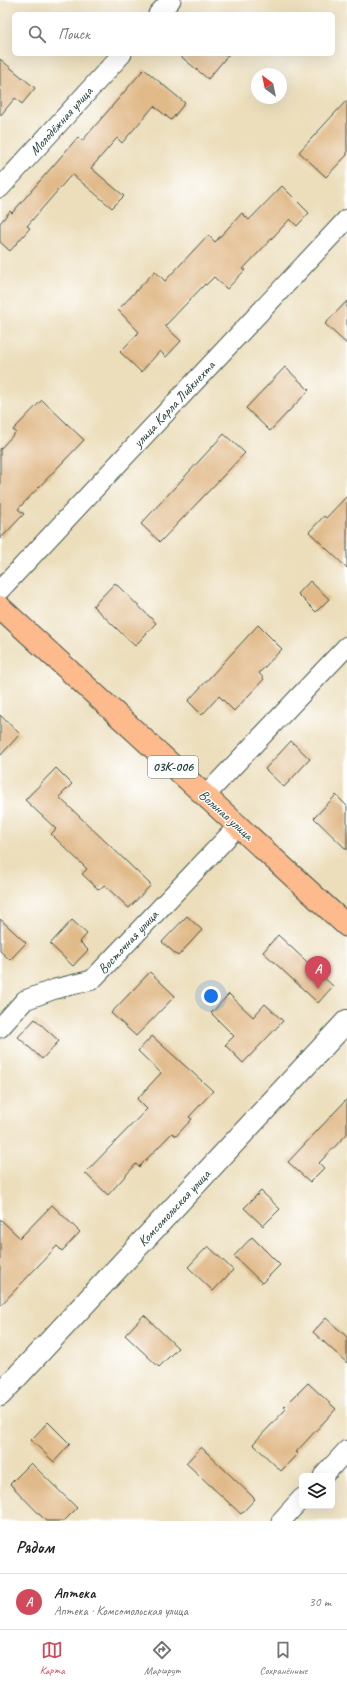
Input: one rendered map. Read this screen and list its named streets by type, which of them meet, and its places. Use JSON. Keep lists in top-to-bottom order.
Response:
{
  "streets": {
    "main road": ["03К-006", "Вольная улица"],
    "street": [
      "Молодёжная улица",
      "улица Карла Либкнехта",
      "Восточная улица",
      "Комсомольская улица"
    ]
  },
  "crossings": [
    ["Вольная улица", "Восточная улица"]
  ],
  "north": "top left",
  "page": {
    "search": "Поиск",
    "pins": "A",
    "heading": "Рядом",
    "list": [
      {
        "mark": "A",
        "name": "Аптека",
        "note": "Аптека · Комсомольская улица",
        "value": "30 m"
      }
    ],
    "nav": ["Карта", "Маршрут", "Сохранённые"]
  }
}
